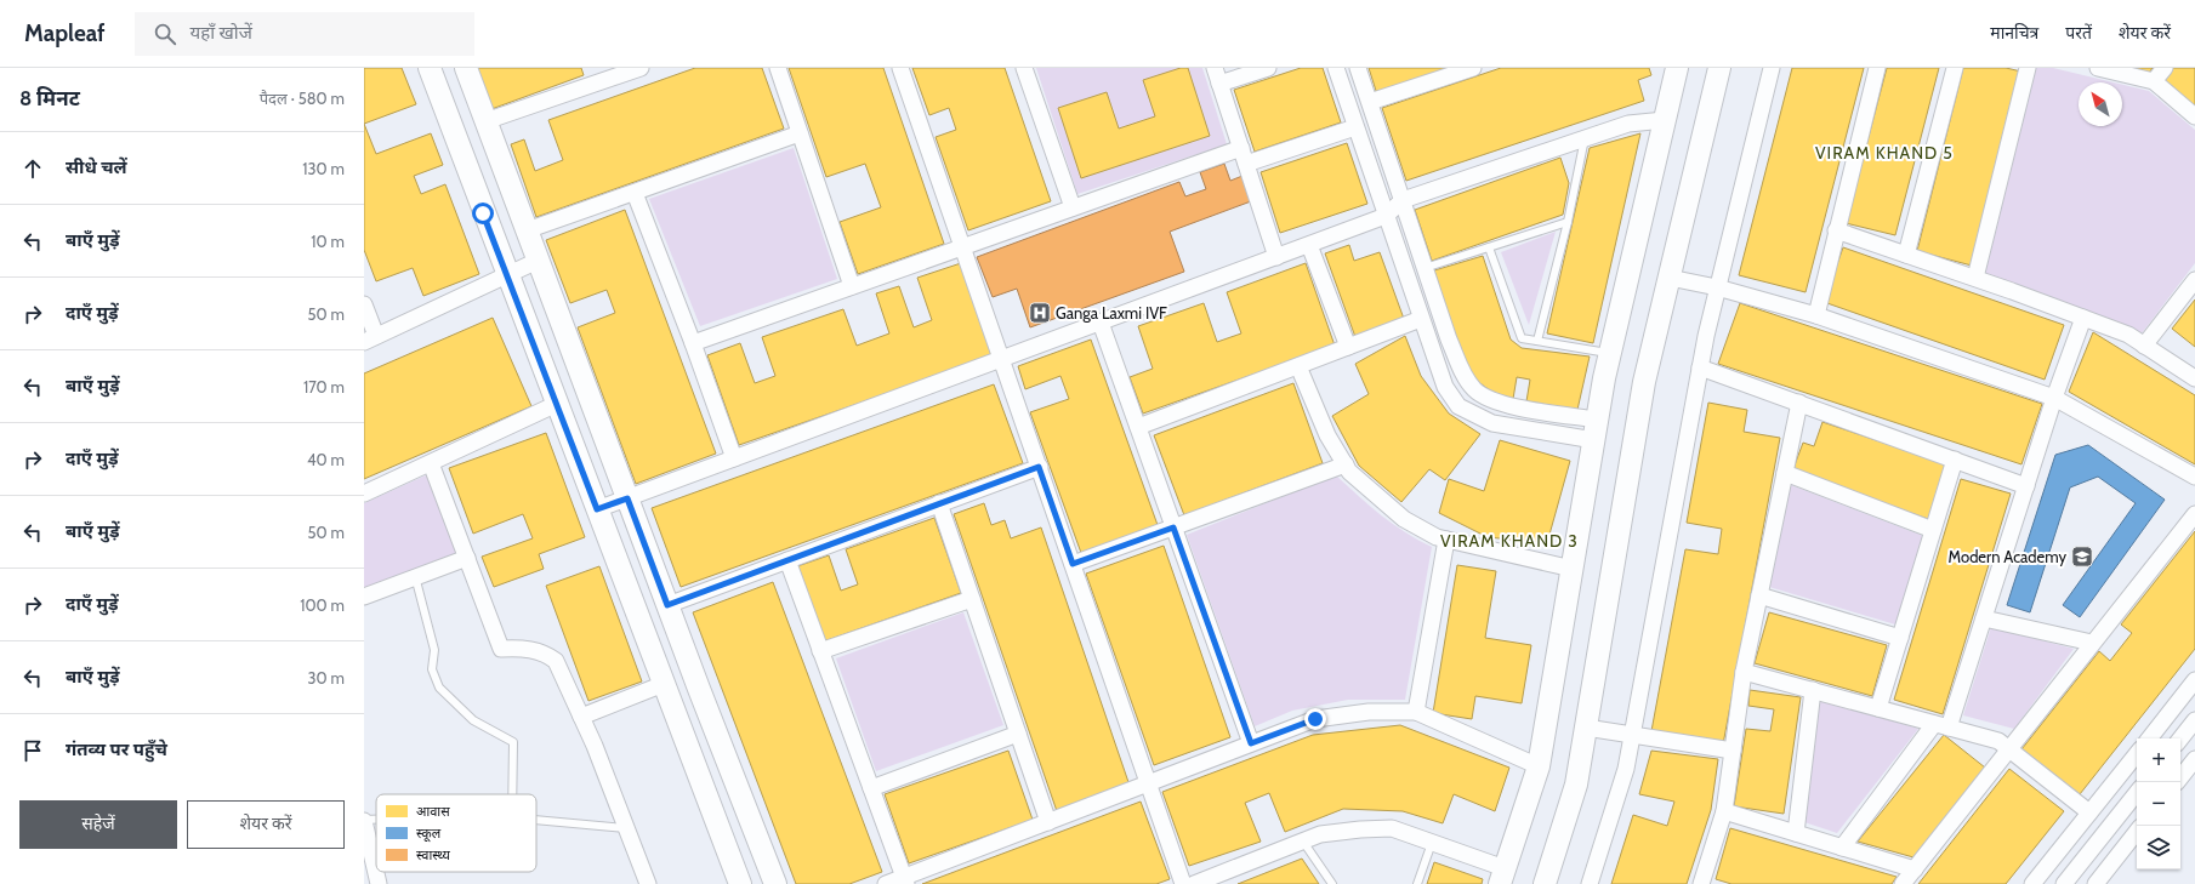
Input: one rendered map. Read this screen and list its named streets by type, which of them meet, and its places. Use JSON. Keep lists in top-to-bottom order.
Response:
{
  "districts": ["VIRAM KHAND 5", "VIRAM KHAND 3"],
  "places": {
    "hospital": ["Ganga Laxmi IVF"],
    "school or university": ["Modern Academy"]
  },
  "legend": ["आवास", "स्कूल", "स्वास्थ्य"],
  "north": "top left",
  "page": {
    "header": "Mapleaf",
    "search": "यहाँ खोजें",
    "nav": ["मानचित्र", "परतें", "शेयर करें"],
    "heading": ["8 मिनट", "पैदल · 580 m"],
    "list": [
      ["सीधे चलें", "130 m"],
      ["बाएँ मुड़ें", "10 m"],
      ["दाएँ मुड़ें", "50 m"],
      ["बाएँ मुड़ें", "170 m"],
      ["दाएँ मुड़ें", "40 m"],
      ["बाएँ मुड़ें", "50 m"],
      ["दाएँ मुड़ें", "100 m"],
      ["बाएँ मुड़ें", "30 m"],
      "गंतव्य पर पहुँचे"
    ],
    "map_buttons": ["+", "−"],
    "buttons": ["सहेजें", "शेयर करें"]
  }
}
